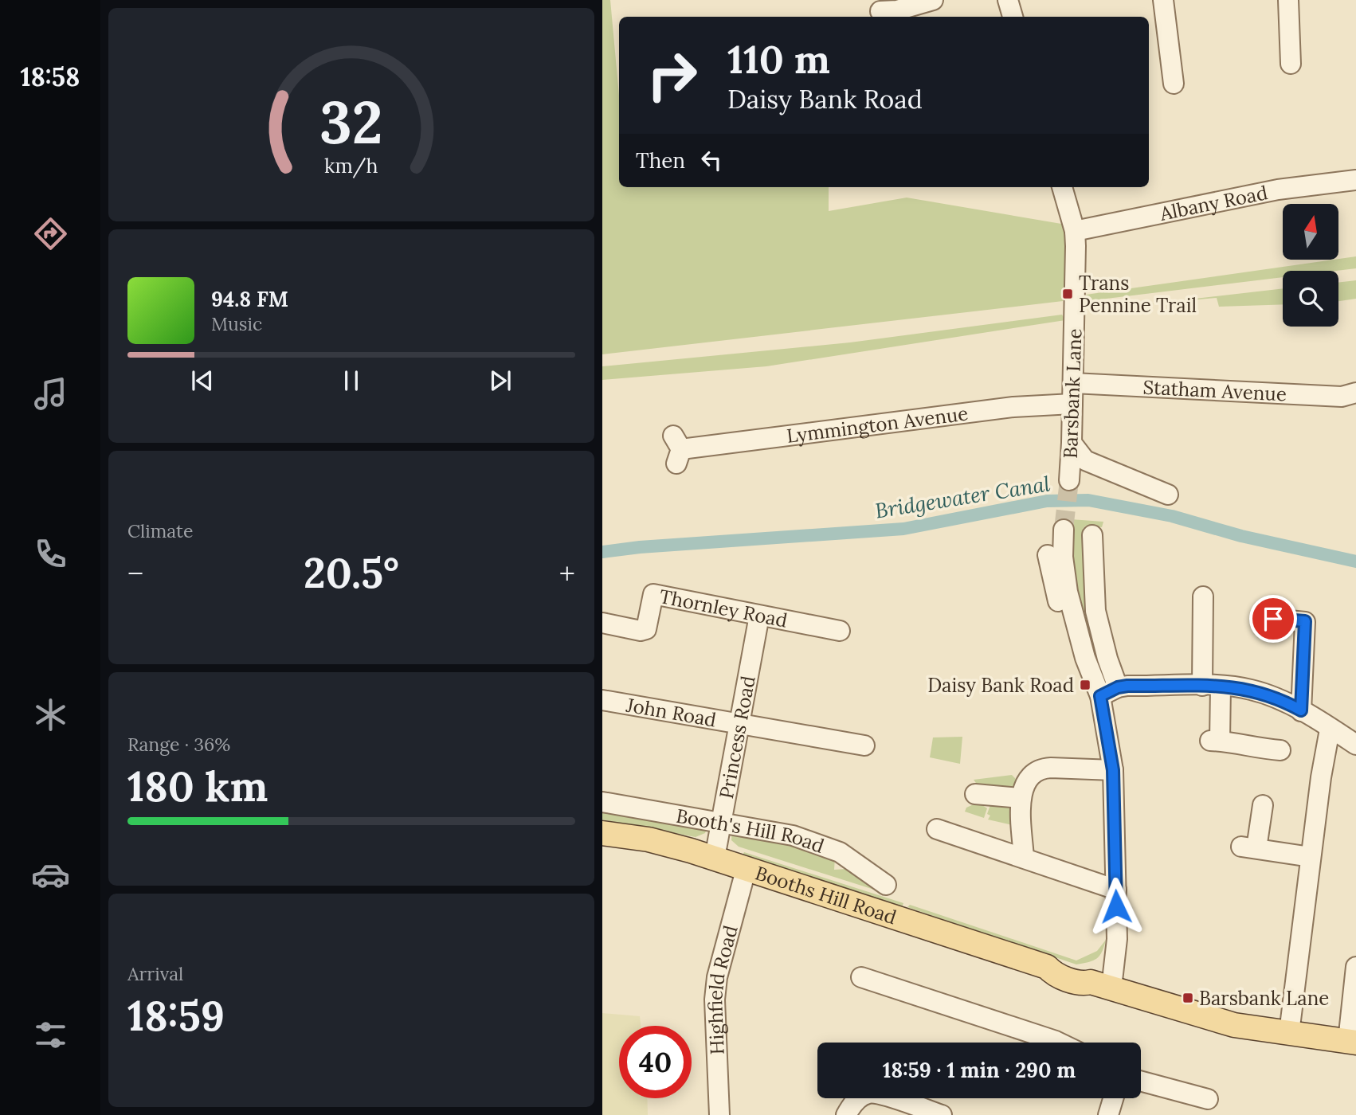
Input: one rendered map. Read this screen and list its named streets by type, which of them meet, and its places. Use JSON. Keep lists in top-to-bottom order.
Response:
{
  "streets": {
    "main road": ["Booths Hill Road"],
    "street": [
      "Albany Road",
      "Statham Avenue",
      "Barsbank Lane",
      "Lymmington Avenue",
      "Thornley Road",
      "John Road",
      "Princess Road",
      "Booth's Hill Road",
      "Highfield Road"
    ]
  },
  "crossings": [
    ["Albany Road", "Barsbank Lane"],
    ["Statham Avenue", "Barsbank Lane"],
    ["Barsbank Lane", "Lymmington Avenue"],
    ["Thornley Road", "Princess Road"],
    ["John Road", "Princess Road"],
    ["Princess Road", "Booth's Hill Road"],
    ["Princess Road", "Booths Hill Road"],
    ["Booths Hill Road", "Highfield Road"]
  ],
  "water": ["Bridgewater Canal"],
  "places": {
    "transit": ["Trans Pennine Trail", "Daisy Bank Road", "Barsbank Lane"]
  },
  "north": "top",
  "page": {
    "tabs": "18:58",
    "turn": ["110 m", "Daisy Bank Road"],
    "then": "Then",
    "song": ["94.8 FM", "Music"],
    "tile": [
      "Climate",
      ["Range · 36%", "180 km"],
      ["Arrival", "18:59"]
    ],
    "heat": ["−", "20.5°", "+"],
    "limit": "40",
    "trip": "18:59 · 1 min · 290 m",
    "gauge": ["32", "km/h"]
  }
}
